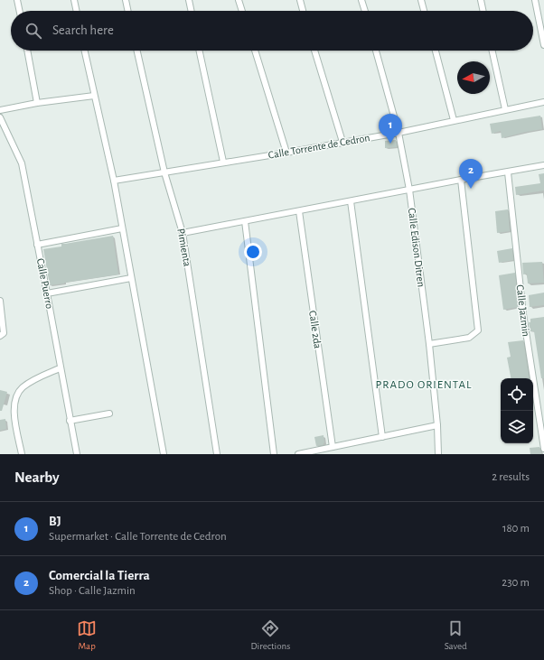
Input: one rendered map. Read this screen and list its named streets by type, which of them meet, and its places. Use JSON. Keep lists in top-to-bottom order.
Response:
{
  "streets": {
    "street": [
      "Calle Torrente de Cedron",
      "Pimienta",
      "Calle Edison Ditren",
      "Calle Puerro",
      "Calle Jazmin",
      "Calle 2da"
    ]
  },
  "crossings": [
    ["Calle Torrente de Cedron", "Pimienta"],
    ["Calle Torrente de Cedron", "Calle Edison Ditren"]
  ],
  "districts": ["PRADO ORIENTAL"],
  "north": "left",
  "page": {
    "search": "Search here",
    "pins": ["1", "2"],
    "heading": ["Nearby", "2 results"],
    "list": [
      {
        "mark": "1",
        "name": "BJ",
        "note": "Supermarket · Calle Torrente de Cedron",
        "value": "180 m"
      },
      {
        "mark": "2",
        "name": "Comercial la Tierra",
        "note": "Shop · Calle Jazmin",
        "value": "230 m"
      }
    ],
    "nav": ["Map", "Directions", "Saved"]
  }
}
